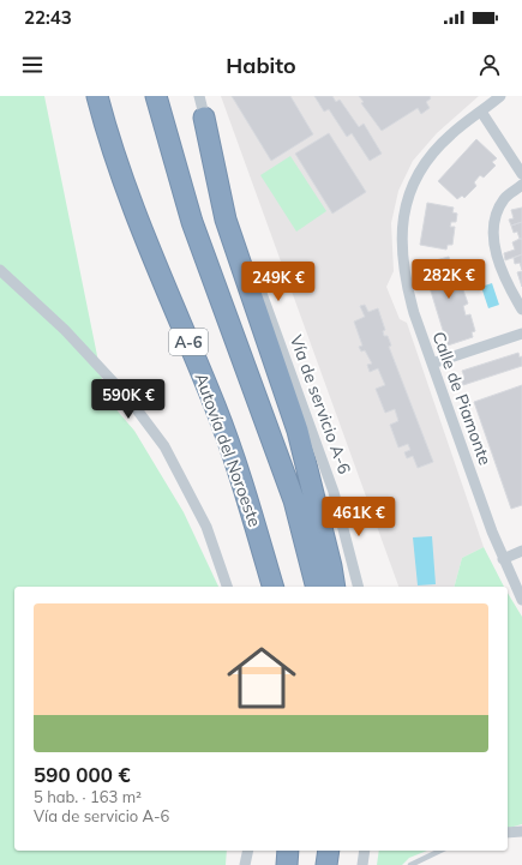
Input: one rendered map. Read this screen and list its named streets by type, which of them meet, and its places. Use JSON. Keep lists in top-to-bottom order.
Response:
{
  "streets": {
    "highway": ["A-6", "Autovía del Noroeste"],
    "street": ["Calle de Piamonte", "Vía de servicio A-6"]
  },
  "page": {
    "status": "22:43",
    "header": "Habito",
    "price": [
      "282K €",
      "249K €",
      "590K €",
      "461K €"
    ],
    "list": [
      {
        "name": "590 000 €",
        "note": "5 hab. · 163 m² · Vía de servicio A-6"
      }
    ]
  }
}
